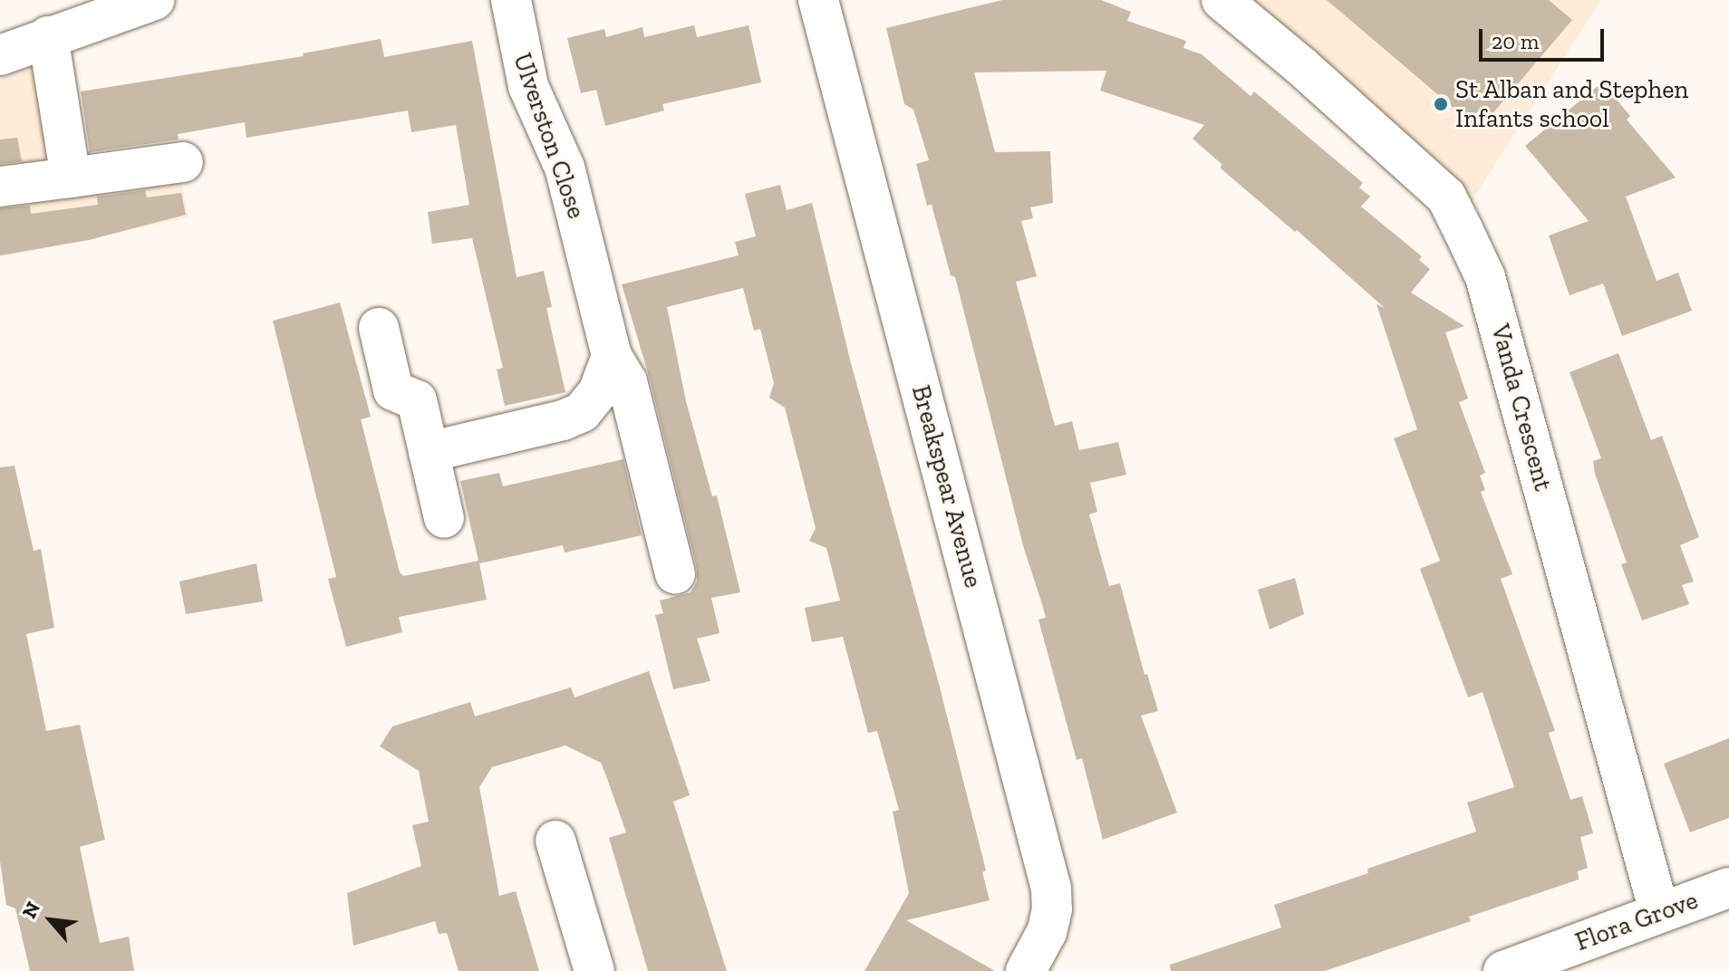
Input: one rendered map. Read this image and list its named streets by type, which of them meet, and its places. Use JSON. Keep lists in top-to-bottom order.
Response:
{
  "streets": {
    "street": [
      "Ulverston Close",
      "Vanda Crescent",
      "Breakspear Avenue",
      "Flora Grove"
    ]
  },
  "crossings": [
    ["Vanda Crescent", "Flora Grove"]
  ],
  "places": ["St Alban and Stephen Infants school"],
  "scale_bar": "20 m",
  "north": "top left"
}
